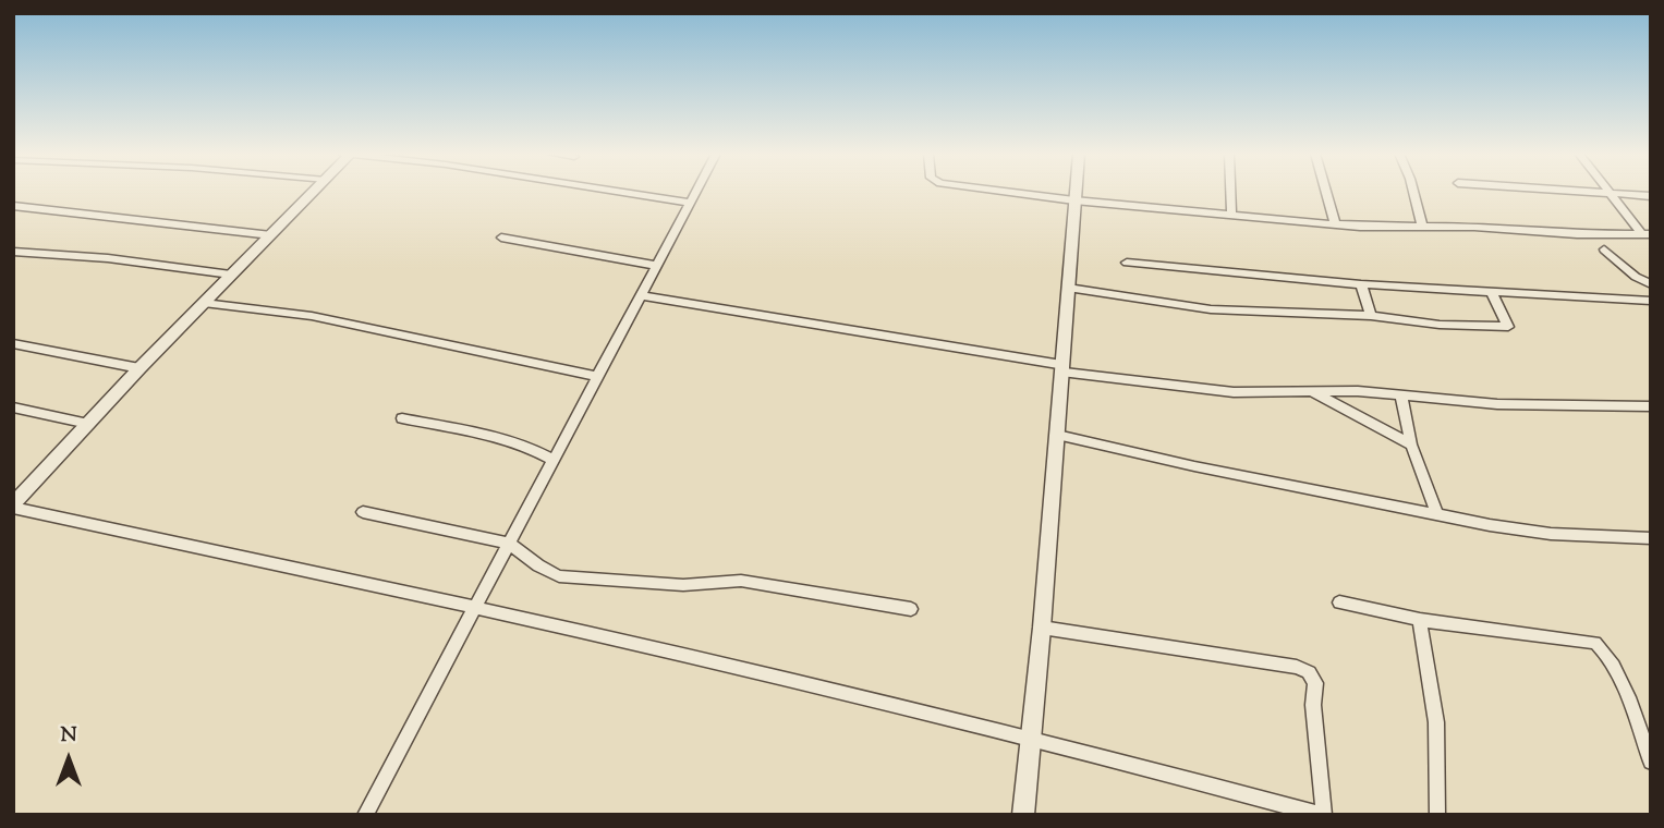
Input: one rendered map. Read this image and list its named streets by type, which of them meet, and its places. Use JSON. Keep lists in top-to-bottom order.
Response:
{
  "north": "top"
}
